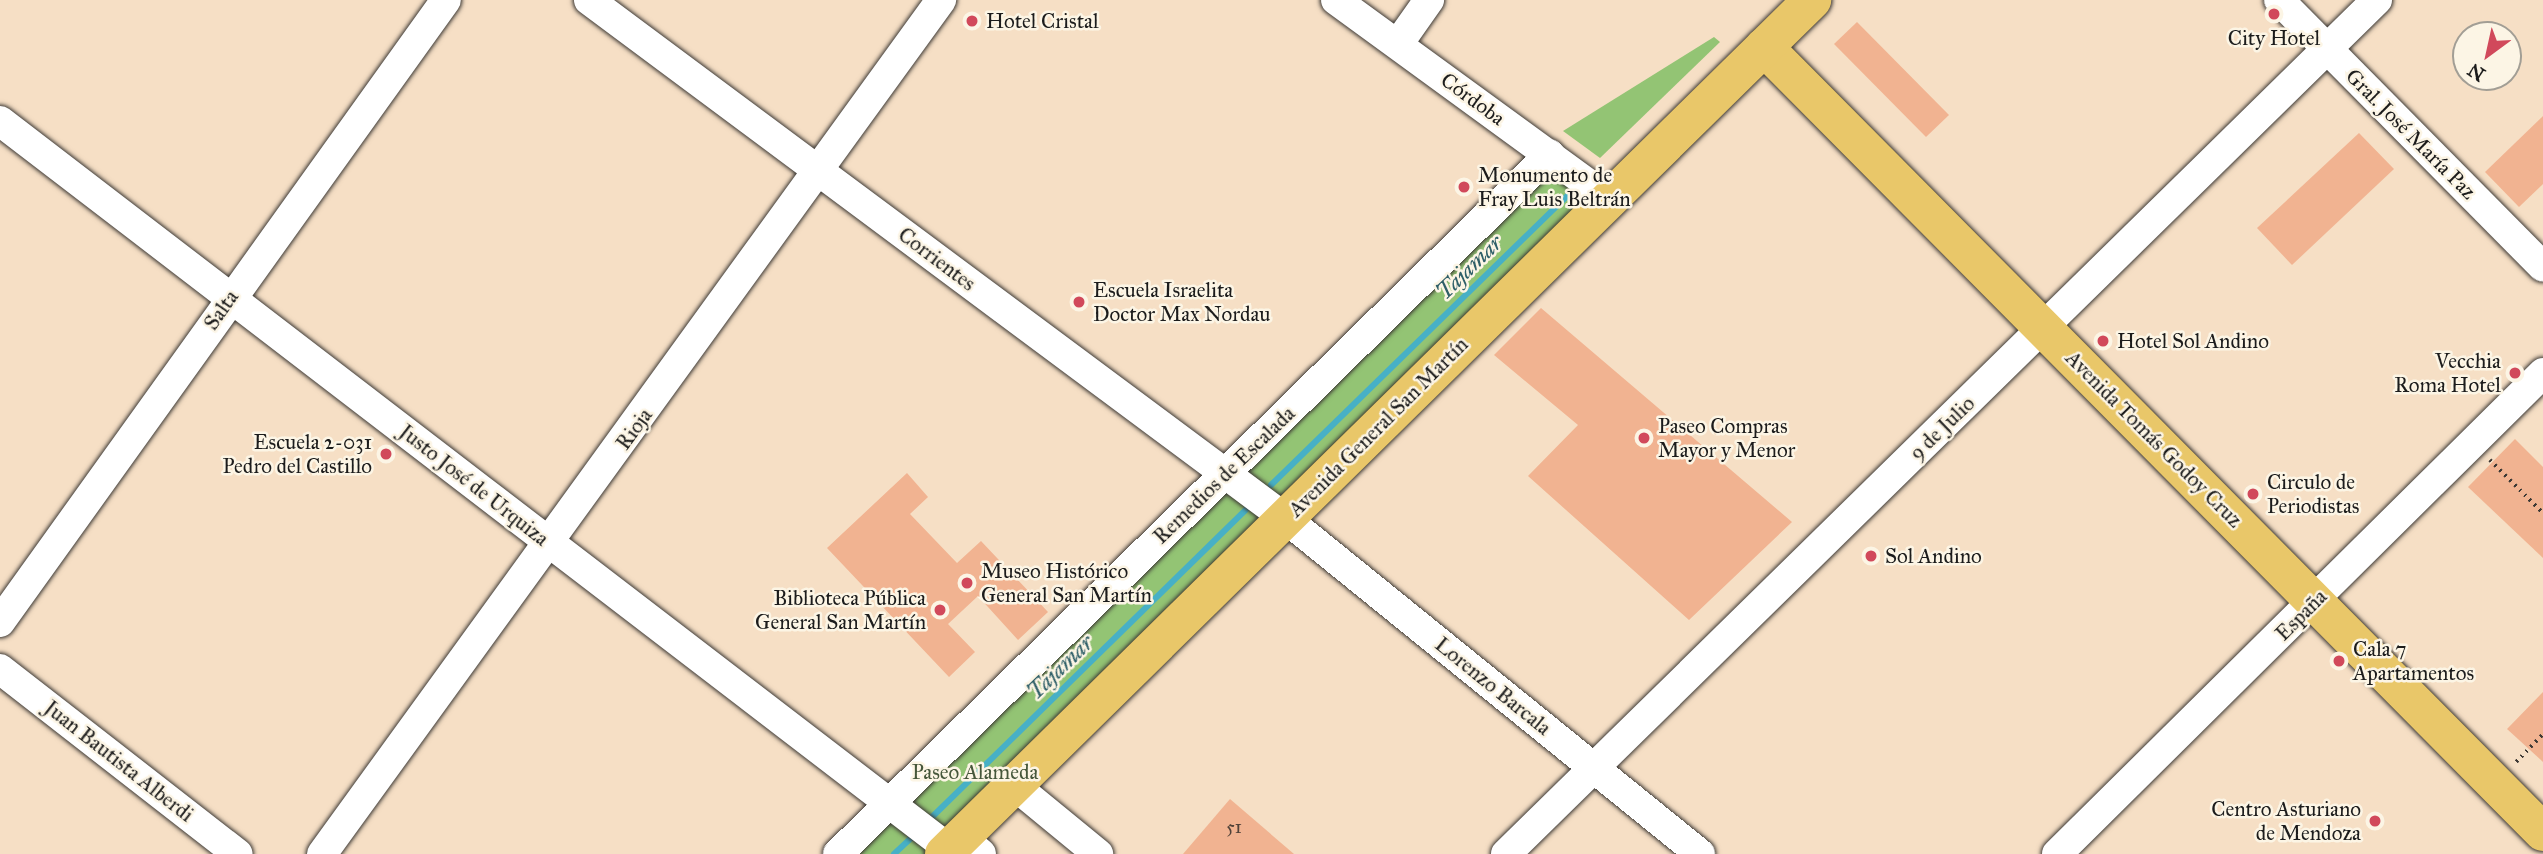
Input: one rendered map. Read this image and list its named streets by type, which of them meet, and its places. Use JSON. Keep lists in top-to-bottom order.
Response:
{
  "streets": {
    "main road": ["Avenida General San Martín", "Avenida Tomás Godoy Cruz"],
    "street": [
      "Córdoba",
      "Gral. José María Paz",
      "Corrientes",
      "Salta",
      "9 de Julio",
      "Rioja",
      "Remedios de Escalada",
      "Justo José de Urquiza",
      "España",
      "Lorenzo Barcala",
      "Juan Bautista Alberdi"
    ]
  },
  "crossings": [
    ["Córdoba", "Avenida General San Martín"],
    ["Córdoba", "Remedios de Escalada"],
    ["Gral. José María Paz", "9 de Julio"],
    ["Corrientes", "Avenida General San Martín"],
    ["Corrientes", "Rioja"],
    ["Corrientes", "Remedios de Escalada"],
    ["Corrientes", "Lorenzo Barcala"],
    ["Salta", "Justo José de Urquiza"],
    ["Avenida General San Martín", "Avenida Tomás Godoy Cruz"],
    ["Avenida General San Martín", "Justo José de Urquiza"],
    ["Avenida General San Martín", "Lorenzo Barcala"],
    ["9 de Julio", "Avenida Tomás Godoy Cruz"],
    ["9 de Julio", "Lorenzo Barcala"],
    ["Rioja", "Justo José de Urquiza"],
    ["Avenida Tomás Godoy Cruz", "España"],
    ["Remedios de Escalada", "Justo José de Urquiza"]
  ],
  "water": ["Tajamar"],
  "parks": ["Paseo Alameda"],
  "places": [
    "City Hotel",
    "Hotel Cristal",
    "Monumento de Fray Luis Beltrán",
    "Escuela Israelita Doctor Max Nordau",
    "Hotel Sol Andino",
    "Vecchia Roma Hotel",
    "Paseo Compras Mayor y Menor",
    "Escuela 2-031 Pedro del Castillo",
    "Circulo de Periodistas",
    "Sol Andino",
    "Museo Histórico General San Martín",
    "Biblioteca Pública General San Martín",
    "Cala 7 Apartamentos",
    "Centro Asturiano de Mendoza"
  ],
  "house_numbers": ["51"],
  "north": "bottom left"
}
